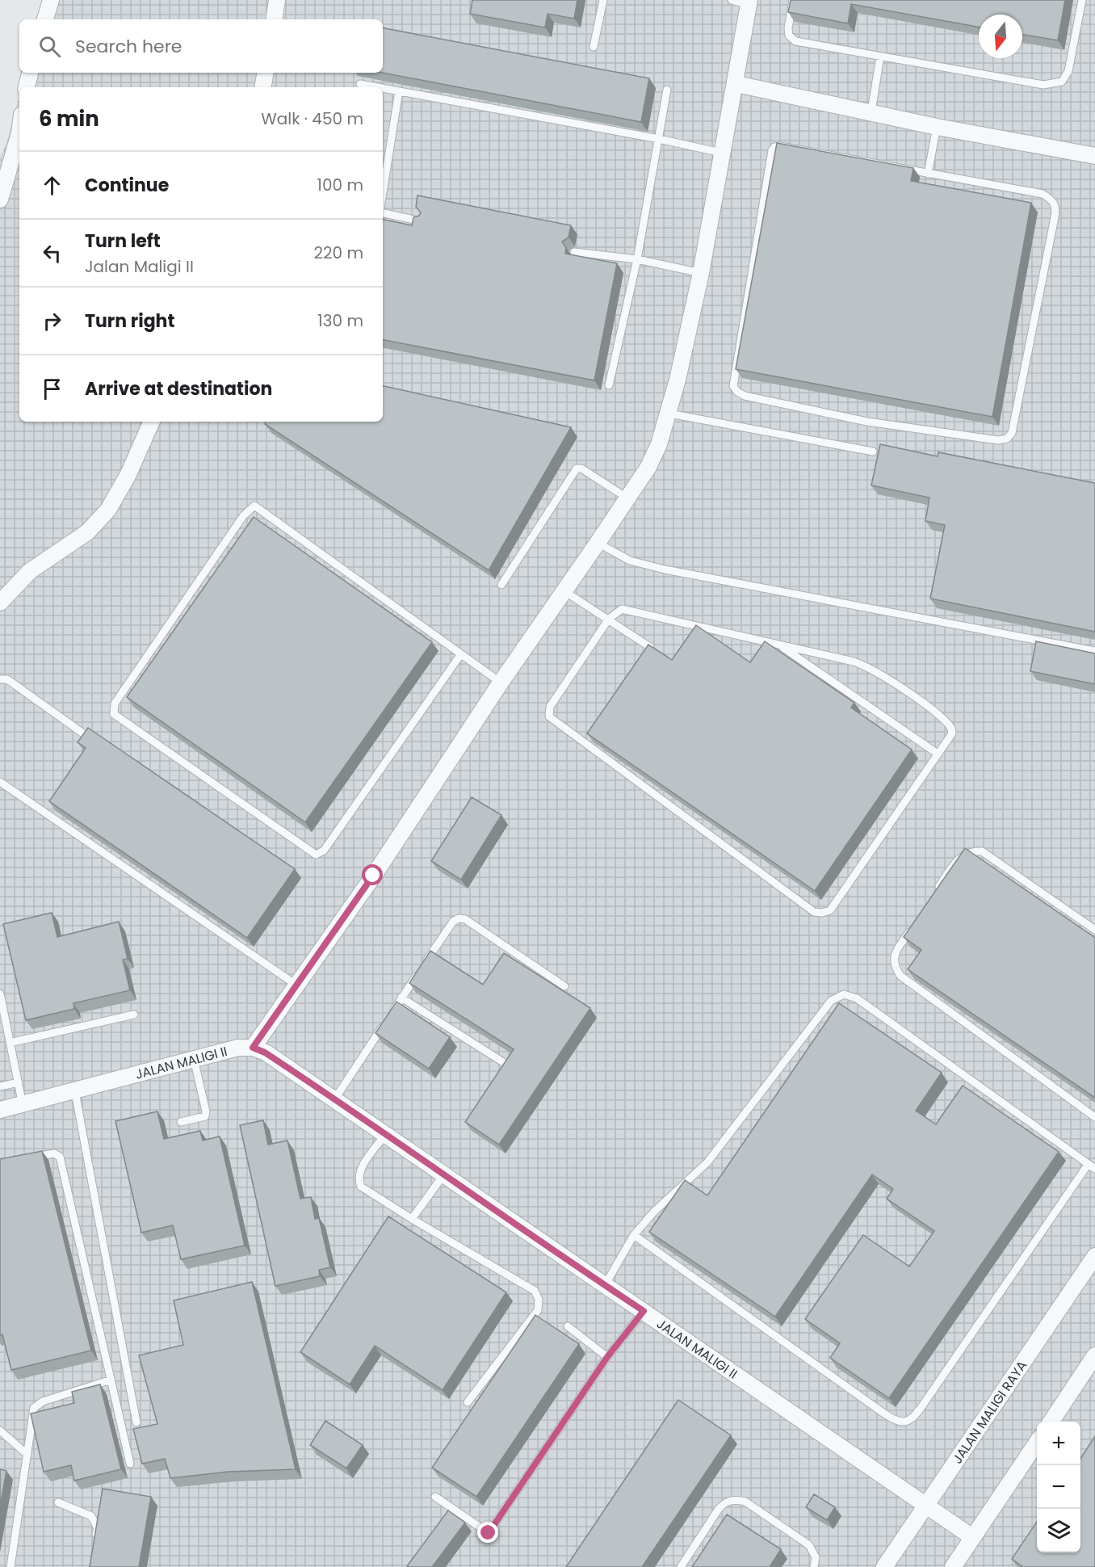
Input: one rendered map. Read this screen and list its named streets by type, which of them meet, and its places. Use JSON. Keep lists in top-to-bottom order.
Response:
{
  "streets": {
    "street": ["JALAN MALIGI II", "JALAN MALIGI RAYA"]
  },
  "crossings": [
    ["JALAN MALIGI II", "JALAN MALIGI RAYA"]
  ],
  "north": "bottom",
  "page": {
    "search": "Search here",
    "heading": ["6 min", "Walk · 450 m"],
    "list": [
      ["Continue", "100 m"],
      ["Turn left", "Jalan Maligi II", "220 m"],
      ["Turn right", "130 m"],
      "Arrive at destination"
    ],
    "map_buttons": ["+", "−"]
  }
}
